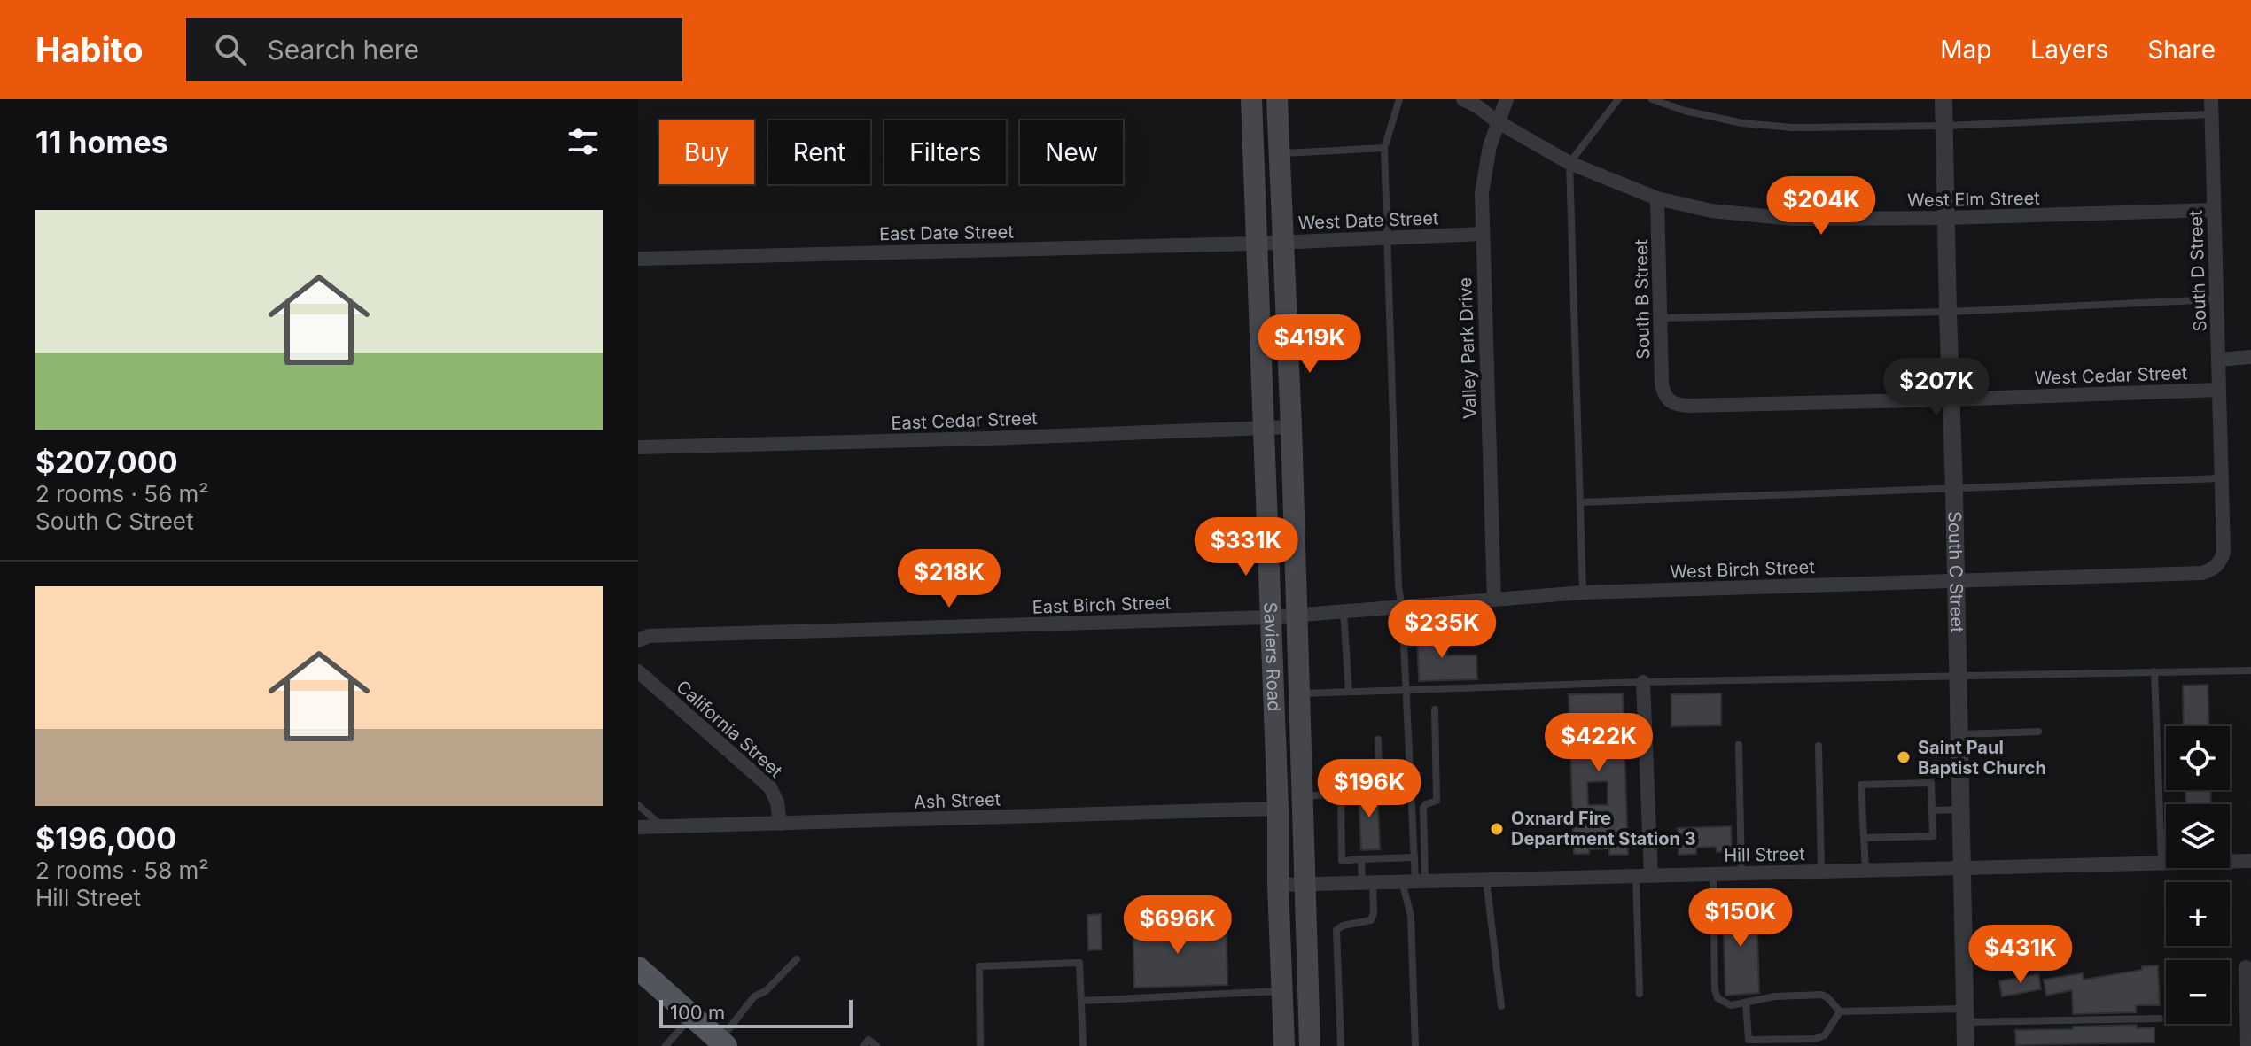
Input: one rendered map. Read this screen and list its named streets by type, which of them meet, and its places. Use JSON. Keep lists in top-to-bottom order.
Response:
{
  "streets": {
    "main road": ["Saviers Road"],
    "street": [
      "West Elm Street",
      "West Date Street",
      "East Date Street",
      "South D Street",
      "South B Street",
      "Valley Park Drive",
      "West Cedar Street",
      "East Cedar Street",
      "West Birch Street",
      "South C Street",
      "East Birch Street",
      "California Street",
      "Ash Street",
      "Hill Street"
    ]
  },
  "crossings": [
    ["West Elm Street", "South D Street"],
    ["West Elm Street", "South B Street"],
    ["West Elm Street", "Valley Park Drive"],
    ["West Elm Street", "South C Street"],
    ["West Date Street", "East Date Street"],
    ["West Date Street", "Valley Park Drive"],
    ["West Date Street", "Saviers Road"],
    ["East Date Street", "Saviers Road"],
    ["South D Street", "West Cedar Street"],
    ["South D Street", "West Birch Street"],
    ["South B Street", "West Cedar Street"],
    ["Valley Park Drive", "West Birch Street"],
    ["West Cedar Street", "South C Street"],
    ["East Cedar Street", "Saviers Road"],
    ["West Birch Street", "South C Street"],
    ["West Birch Street", "East Birch Street"],
    ["West Birch Street", "Saviers Road"],
    ["South C Street", "Hill Street"],
    ["East Birch Street", "Saviers Road"],
    ["Saviers Road", "Ash Street"],
    ["Saviers Road", "Hill Street"],
    ["California Street", "Ash Street"]
  ],
  "places": ["Saint Paul Baptist Church", "Oxnard Fire Department Station 3"],
  "scale_bar": "100 m",
  "page": {
    "header": "Habito",
    "search": "Search here",
    "nav": ["Map", "Layers", "Share"],
    "heading": "11 homes",
    "chip": [
      "Buy",
      "Rent",
      "Filters",
      "New"
    ],
    "price": [
      "$204K",
      "$419K",
      "$207K",
      "$331K",
      "$218K",
      "$235K",
      "$422K",
      "$196K",
      "$150K",
      "$696K",
      "$431K"
    ],
    "list": [
      {
        "name": "$207,000",
        "note": "2 rooms · 56 m² · South C Street"
      },
      {
        "name": "$196,000",
        "note": "2 rooms · 58 m² · Hill Street"
      }
    ],
    "map_buttons": ["+", "−"],
    "scale": "100 m"
  }
}
